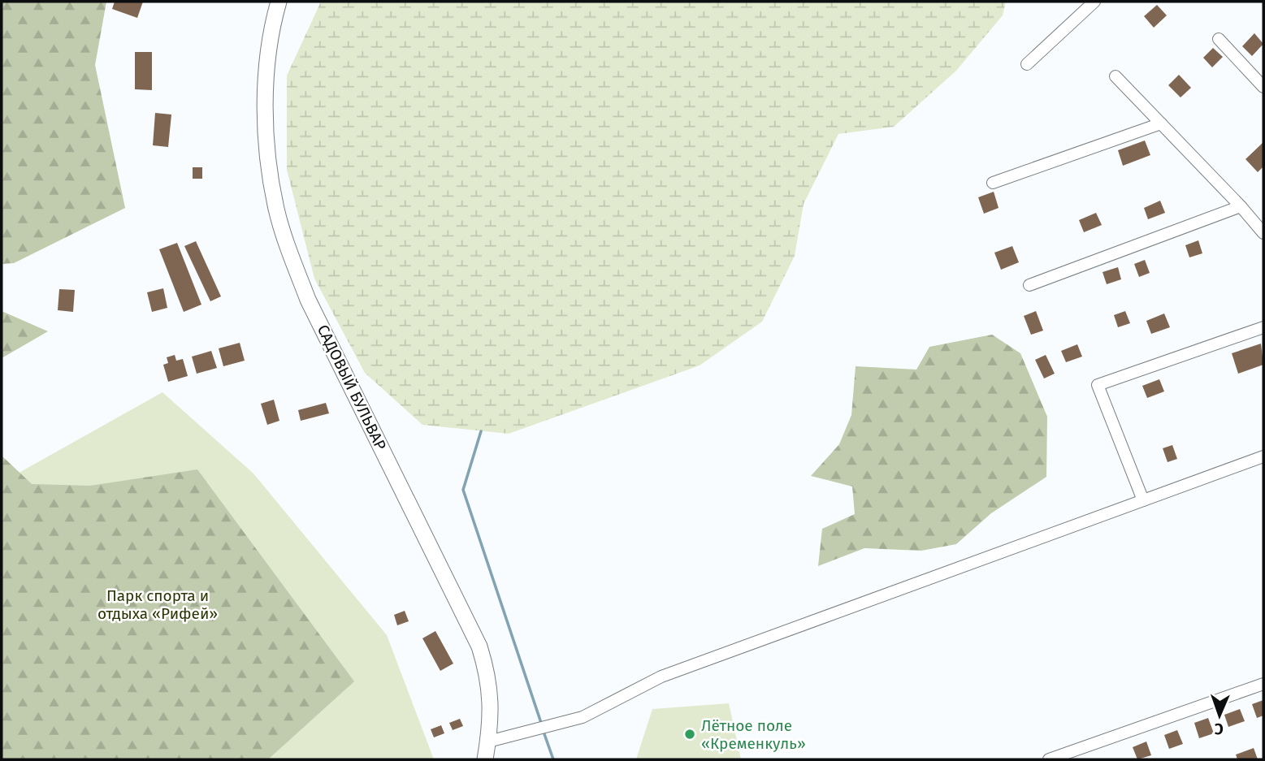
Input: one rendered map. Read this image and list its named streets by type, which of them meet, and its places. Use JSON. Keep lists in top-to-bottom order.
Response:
{
  "streets": {
    "street": ["САДОВЫЙ БУЛЬВАР"]
  },
  "parks": ["Парк спорта и отдыха «Рифей»"],
  "places": ["Лётное поле «Кременкуль»"],
  "north": "bottom"
}
